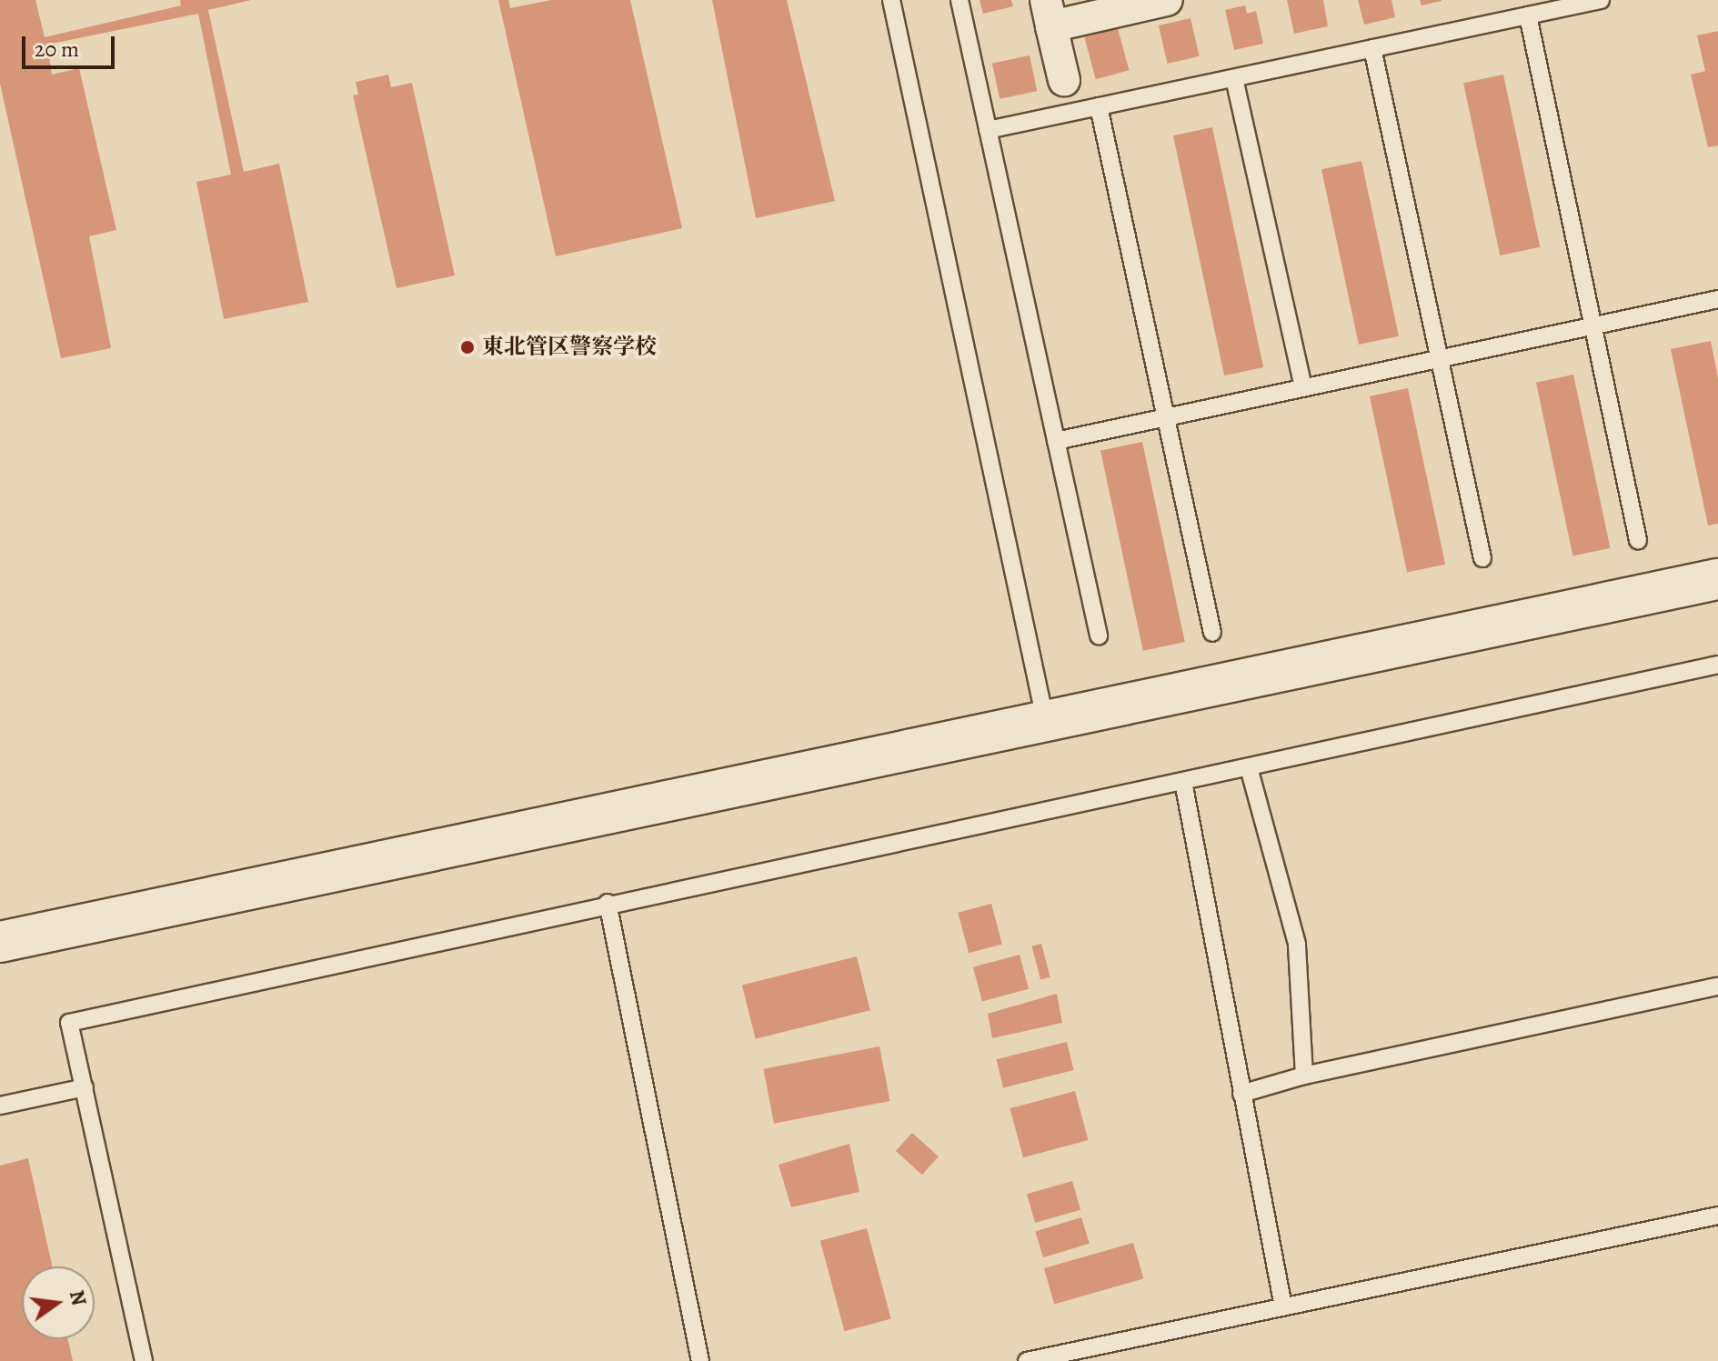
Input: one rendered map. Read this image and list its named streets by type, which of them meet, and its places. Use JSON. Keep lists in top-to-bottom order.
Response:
{
  "places": ["東北管区警察学校"],
  "scale_bar": "20 m",
  "north": "right"
}
